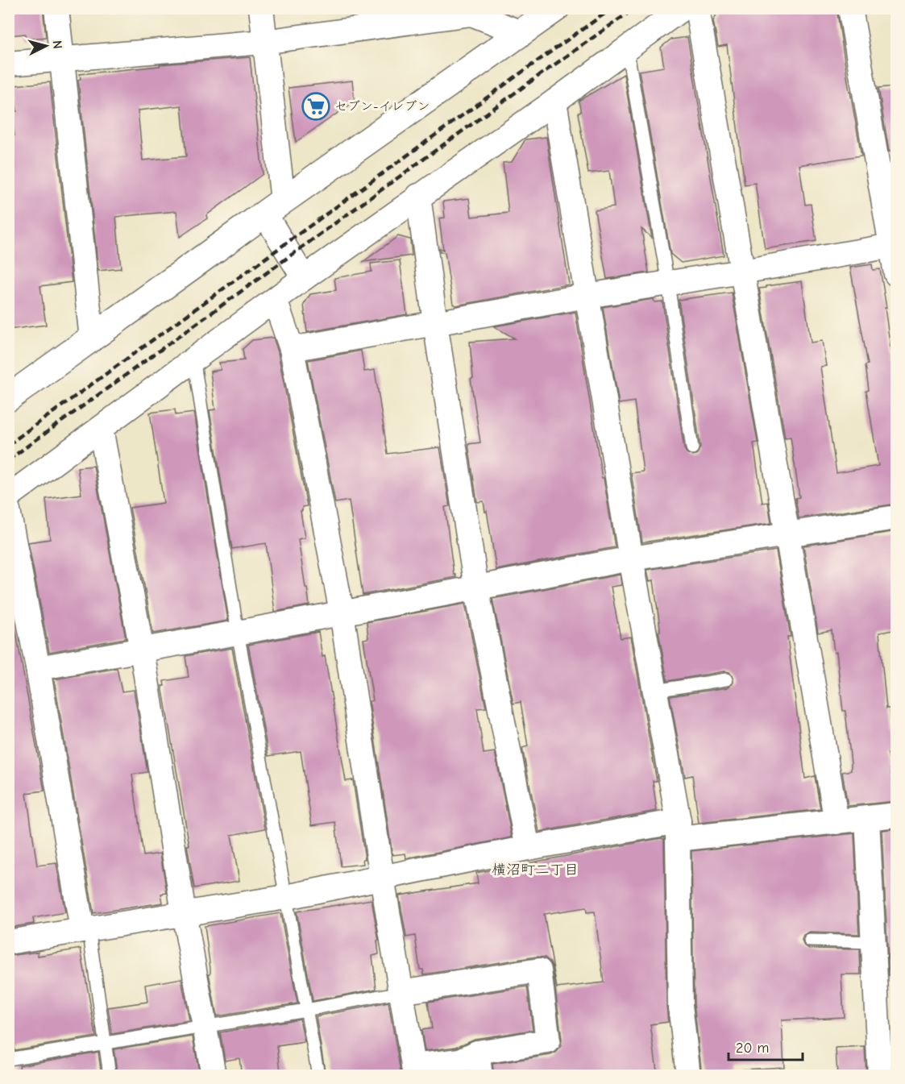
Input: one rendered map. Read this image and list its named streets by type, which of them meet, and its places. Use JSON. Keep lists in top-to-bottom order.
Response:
{
  "districts": ["横沼町二丁目"],
  "places": {
    "supermarket": ["セブン-イレブン"]
  },
  "scale_bar": "20 m",
  "north": "right"
}
